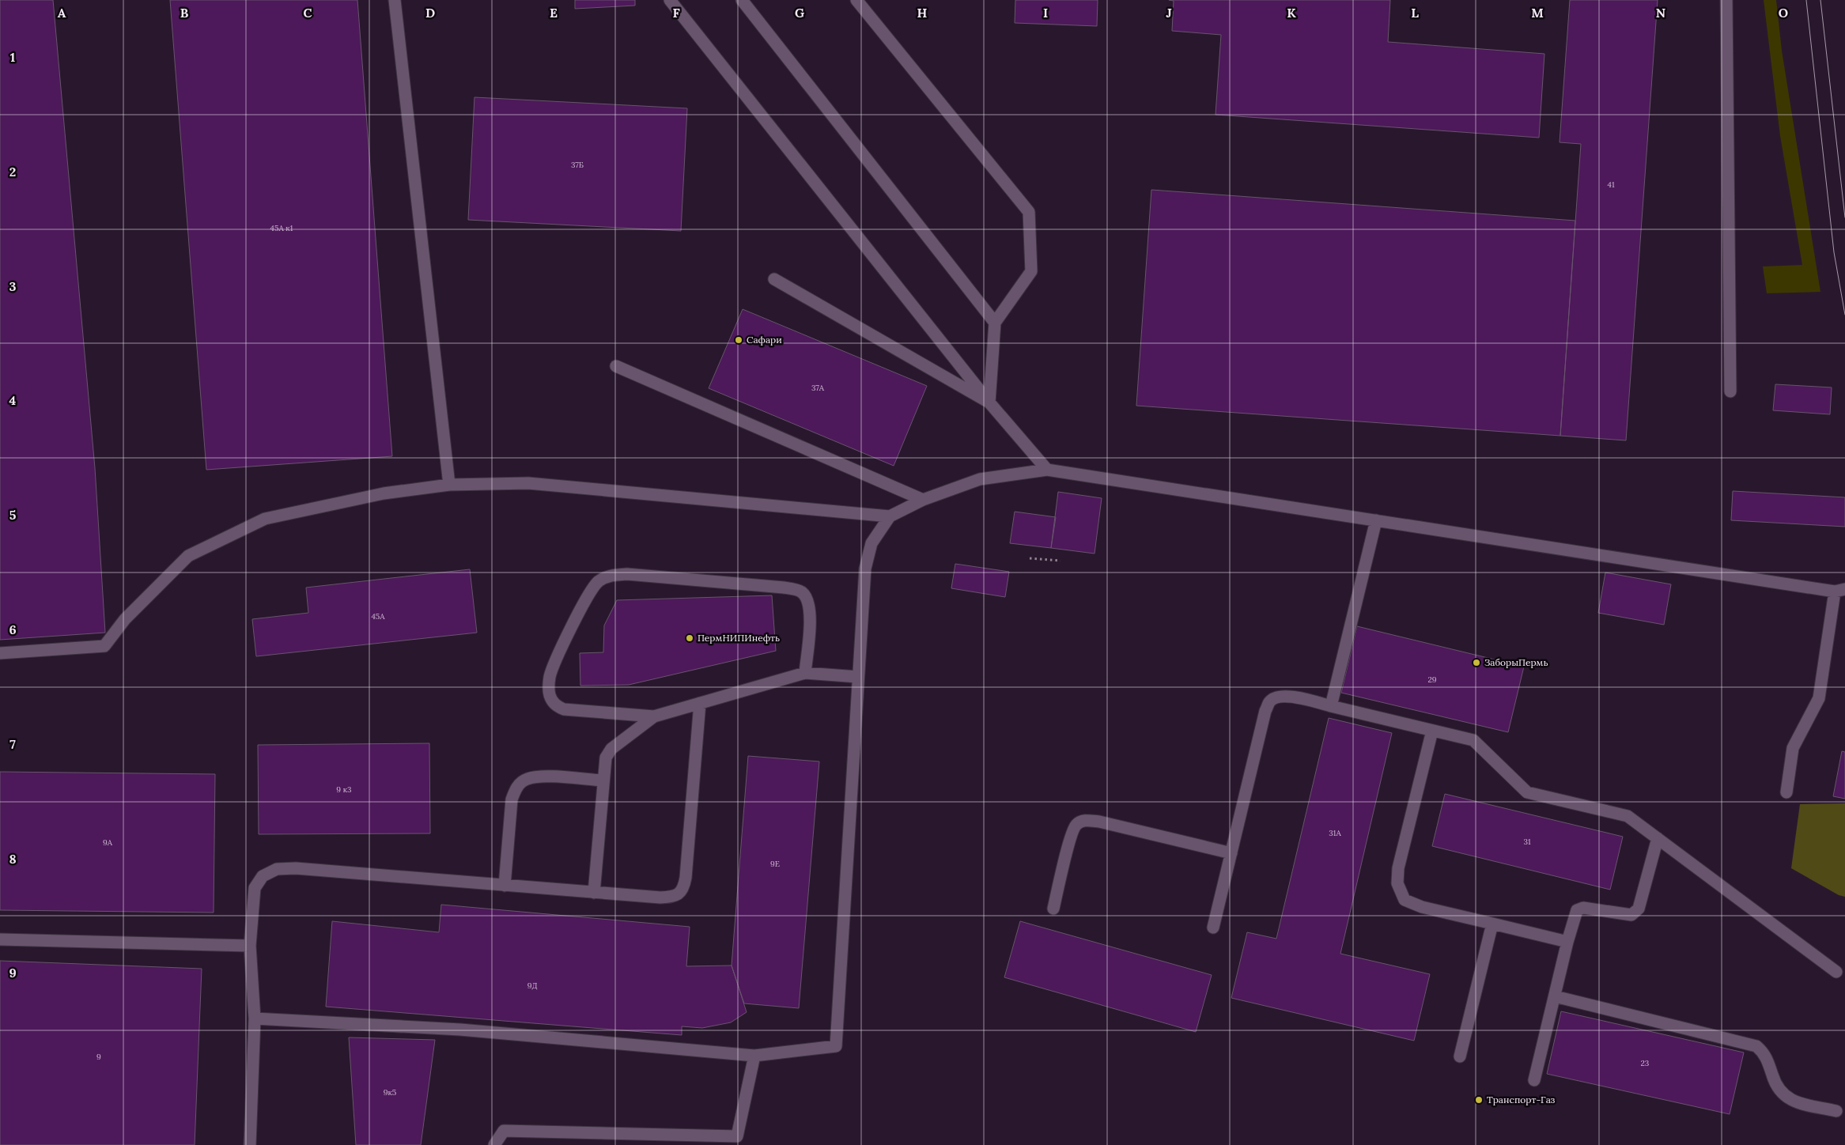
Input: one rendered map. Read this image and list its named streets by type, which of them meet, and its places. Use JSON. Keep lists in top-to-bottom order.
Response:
{
  "places": [
    "Сафари",
    "ПермНИПИнефть",
    "ЗаборыПермь",
    "Транспорт-Газ"
  ],
  "house_numbers": [
    "37Б",
    "41",
    "45А к1",
    "37А",
    "45А",
    "29",
    "9 к3",
    "31А",
    "31",
    "9А",
    "9Е",
    "9Д",
    "9",
    "23",
    "9к5"
  ],
  "grid": {
    "columns": [
      "A",
      "B",
      "C",
      "D",
      "E",
      "F",
      "G",
      "H",
      "I",
      "J",
      "K",
      "L",
      "M",
      "N",
      "O"
    ],
    "rows": [
      "1",
      "2",
      "3",
      "4",
      "5",
      "6",
      "7",
      "8",
      "9"
    ]
  }
}
